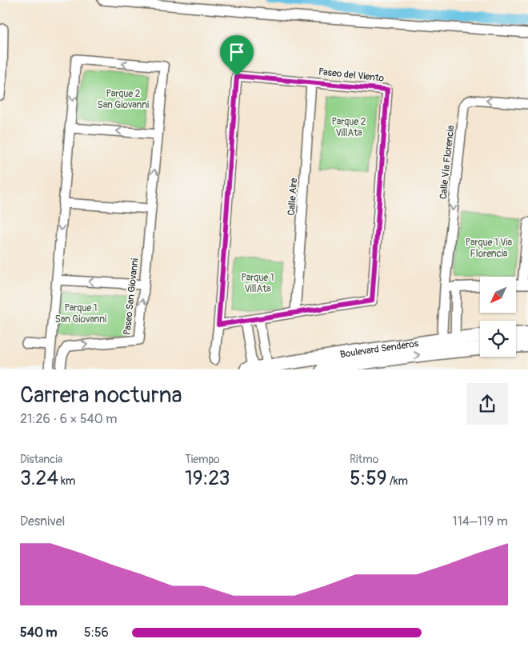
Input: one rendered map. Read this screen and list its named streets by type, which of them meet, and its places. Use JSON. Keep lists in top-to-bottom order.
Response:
{
  "streets": {
    "main road": ["Boulevard Senderos"],
    "street": [
      "Paseo del Viento",
      "Calle Vía Florencia",
      "Calle Aire",
      "Paseo San Giovanni"
    ]
  },
  "crossings": [
    ["Paseo del Viento", "Calle Aire"],
    ["Calle Vía Florencia", "Boulevard Senderos"]
  ],
  "one_way": ["Calle Vía Florencia"],
  "parks": [
    "Parque 2 San Giovanni",
    "Parque 2 VillAta",
    "Parque 1 Via Florencia",
    "Parque 1 VillAta",
    "Parque 1 San Giovanni"
  ],
  "north": "bottom left",
  "page": {
    "heading": ["Carrera nocturna", "21:26 · 6 × 540 m"],
    "stats": [
      ["Distancia", "3.24 km"],
      ["Tiempo", "19:23"],
      ["Ritmo", "5:59 /km"]
    ],
    "chart": ["Desnivel", "114–119 m"],
    "list": [
      {
        "name": "540 m",
        "note": "5:56"
      }
    ]
  }
}
